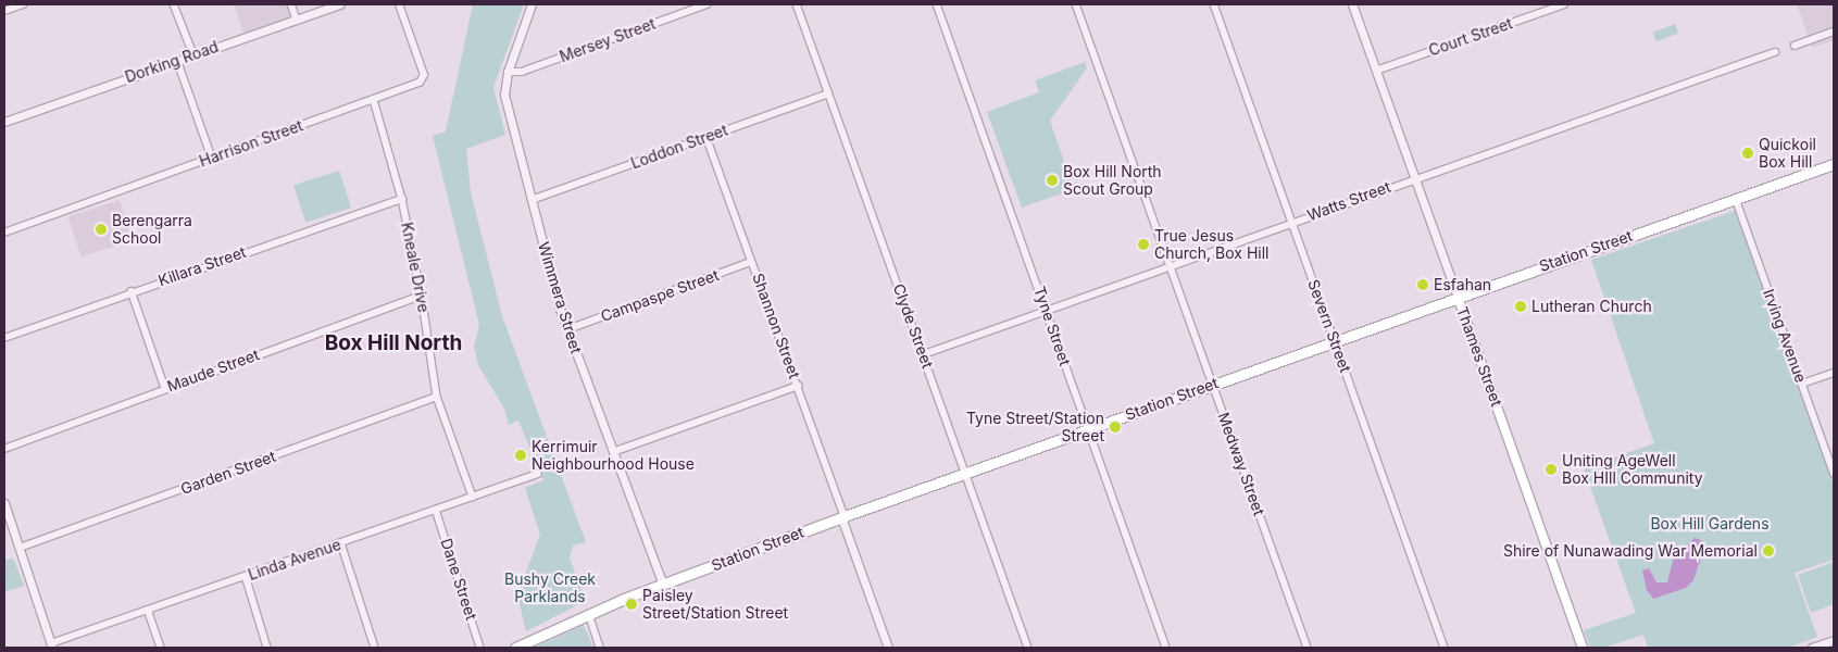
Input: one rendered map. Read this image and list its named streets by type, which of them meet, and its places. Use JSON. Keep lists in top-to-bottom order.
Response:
{
  "streets": {
    "main road": ["Station Street", "Thames Street"],
    "street": [
      "Court Street",
      "Mersey Street",
      "Dorking Road",
      "Harrison Street",
      "Loddon Street",
      "Watts Street",
      "Killara Street",
      "Kneale Drive",
      "Campaspe Street",
      "Wimmera Street",
      "Shannon Street",
      "Clyde Street",
      "Tyne Street",
      "Severn Street",
      "Irving Avenue",
      "Maude Street",
      "Medway Street",
      "Garden Street",
      "Linda Avenue",
      "Dane Street"
    ]
  },
  "crossings": [
    ["Court Street", "Thames Street"],
    ["Mersey Street", "Wimmera Street"],
    ["Harrison Street", "Kneale Drive"],
    ["Loddon Street", "Wimmera Street"],
    ["Loddon Street", "Shannon Street"],
    ["Loddon Street", "Clyde Street"],
    ["Watts Street", "Clyde Street"],
    ["Watts Street", "Tyne Street"],
    ["Watts Street", "Severn Street"],
    ["Watts Street", "Thames Street"],
    ["Watts Street", "Medway Street"],
    ["Station Street", "Wimmera Street"],
    ["Station Street", "Shannon Street"],
    ["Station Street", "Clyde Street"],
    ["Station Street", "Tyne Street"],
    ["Station Street", "Severn Street"],
    ["Station Street", "Irving Avenue"],
    ["Station Street", "Thames Street"],
    ["Station Street", "Medway Street"],
    ["Killara Street", "Kneale Drive"],
    ["Kneale Drive", "Maude Street"],
    ["Kneale Drive", "Garden Street"],
    ["Kneale Drive", "Linda Avenue"],
    ["Campaspe Street", "Wimmera Street"],
    ["Campaspe Street", "Shannon Street"],
    ["Linda Avenue", "Dane Street"]
  ],
  "districts": ["Box Hill North"],
  "parks": ["Box Hill Gardens", "Bushy Creek Parklands"],
  "places": [
    "Quickoil Box Hill",
    "Box Hill North Scout Group",
    "Berengarra School",
    "True Jesus Church, Box Hill",
    "Esfahan",
    "Lutheran Church",
    "Tyne Street/Station Street",
    "Kerrimuir Neighbourhood House",
    "Uniting AgeWell Box HIll Community",
    "Shire of Nunawading War Memorial",
    "Paisley Street/Station Street"
  ]
}
